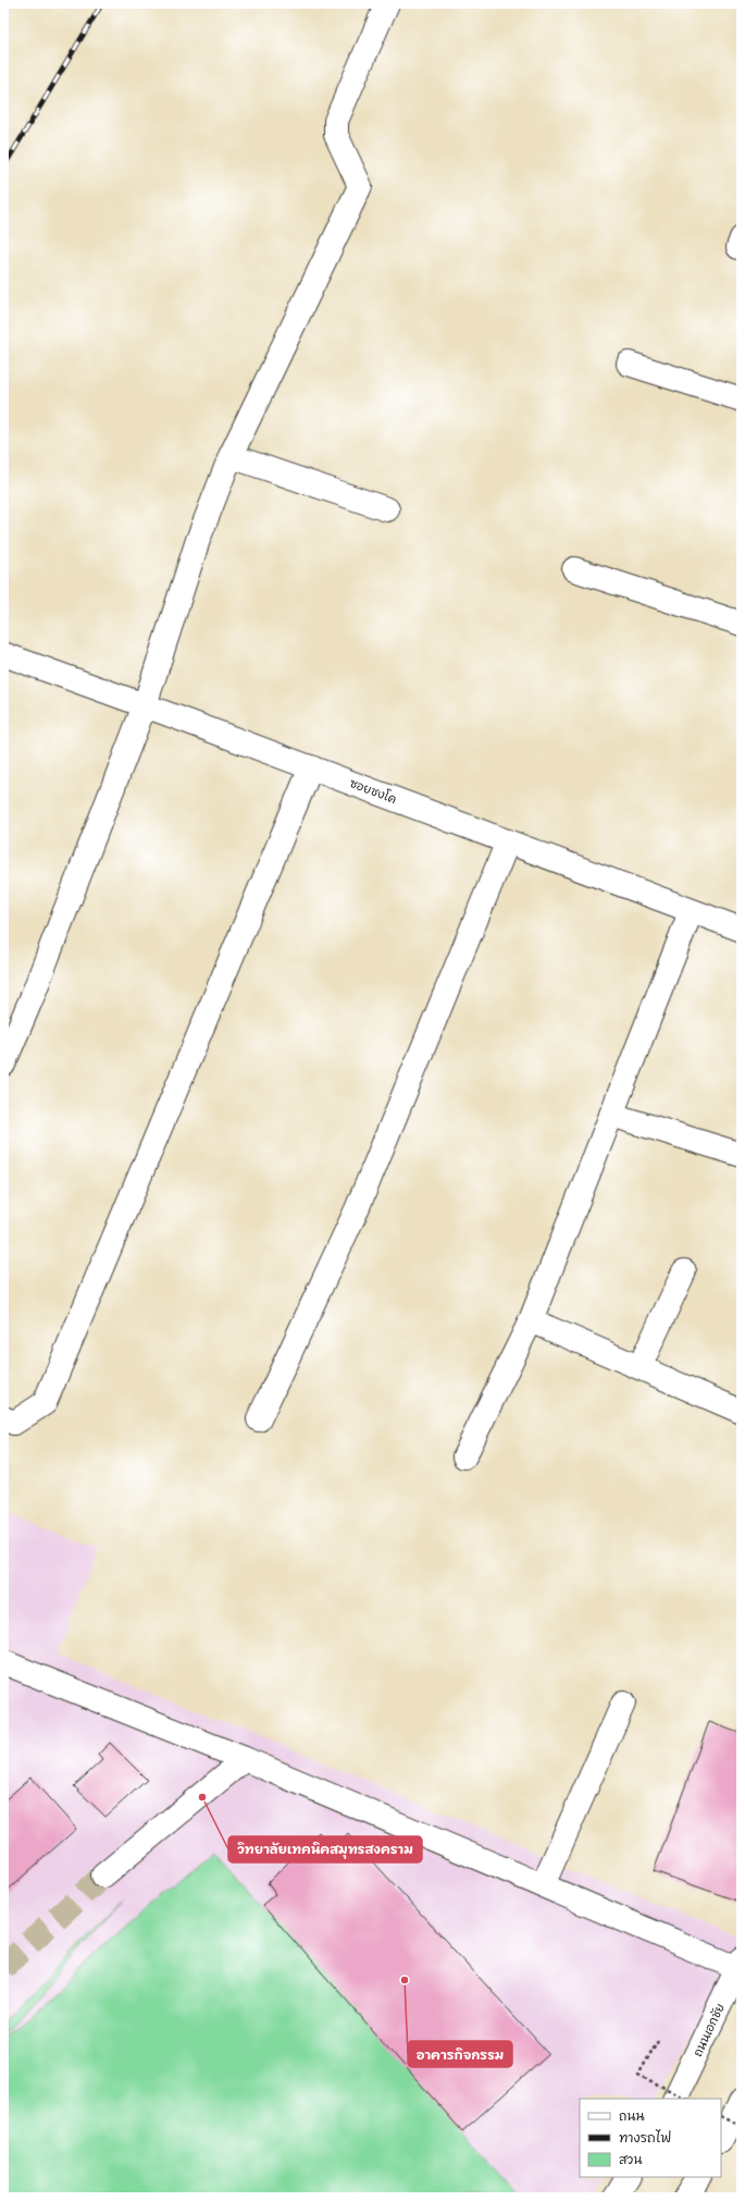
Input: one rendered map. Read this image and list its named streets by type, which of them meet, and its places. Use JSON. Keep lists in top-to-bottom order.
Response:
{
  "streets": {
    "street": ["ซอยชงโค", "ถนนเอกชัย"]
  },
  "places": ["วิทยาลัยเทคนิคสมุทรสงคราม", "อาคารกิจกรรม"],
  "legend": ["ถนน", "ทางรถไฟ", "สวน"]
}
